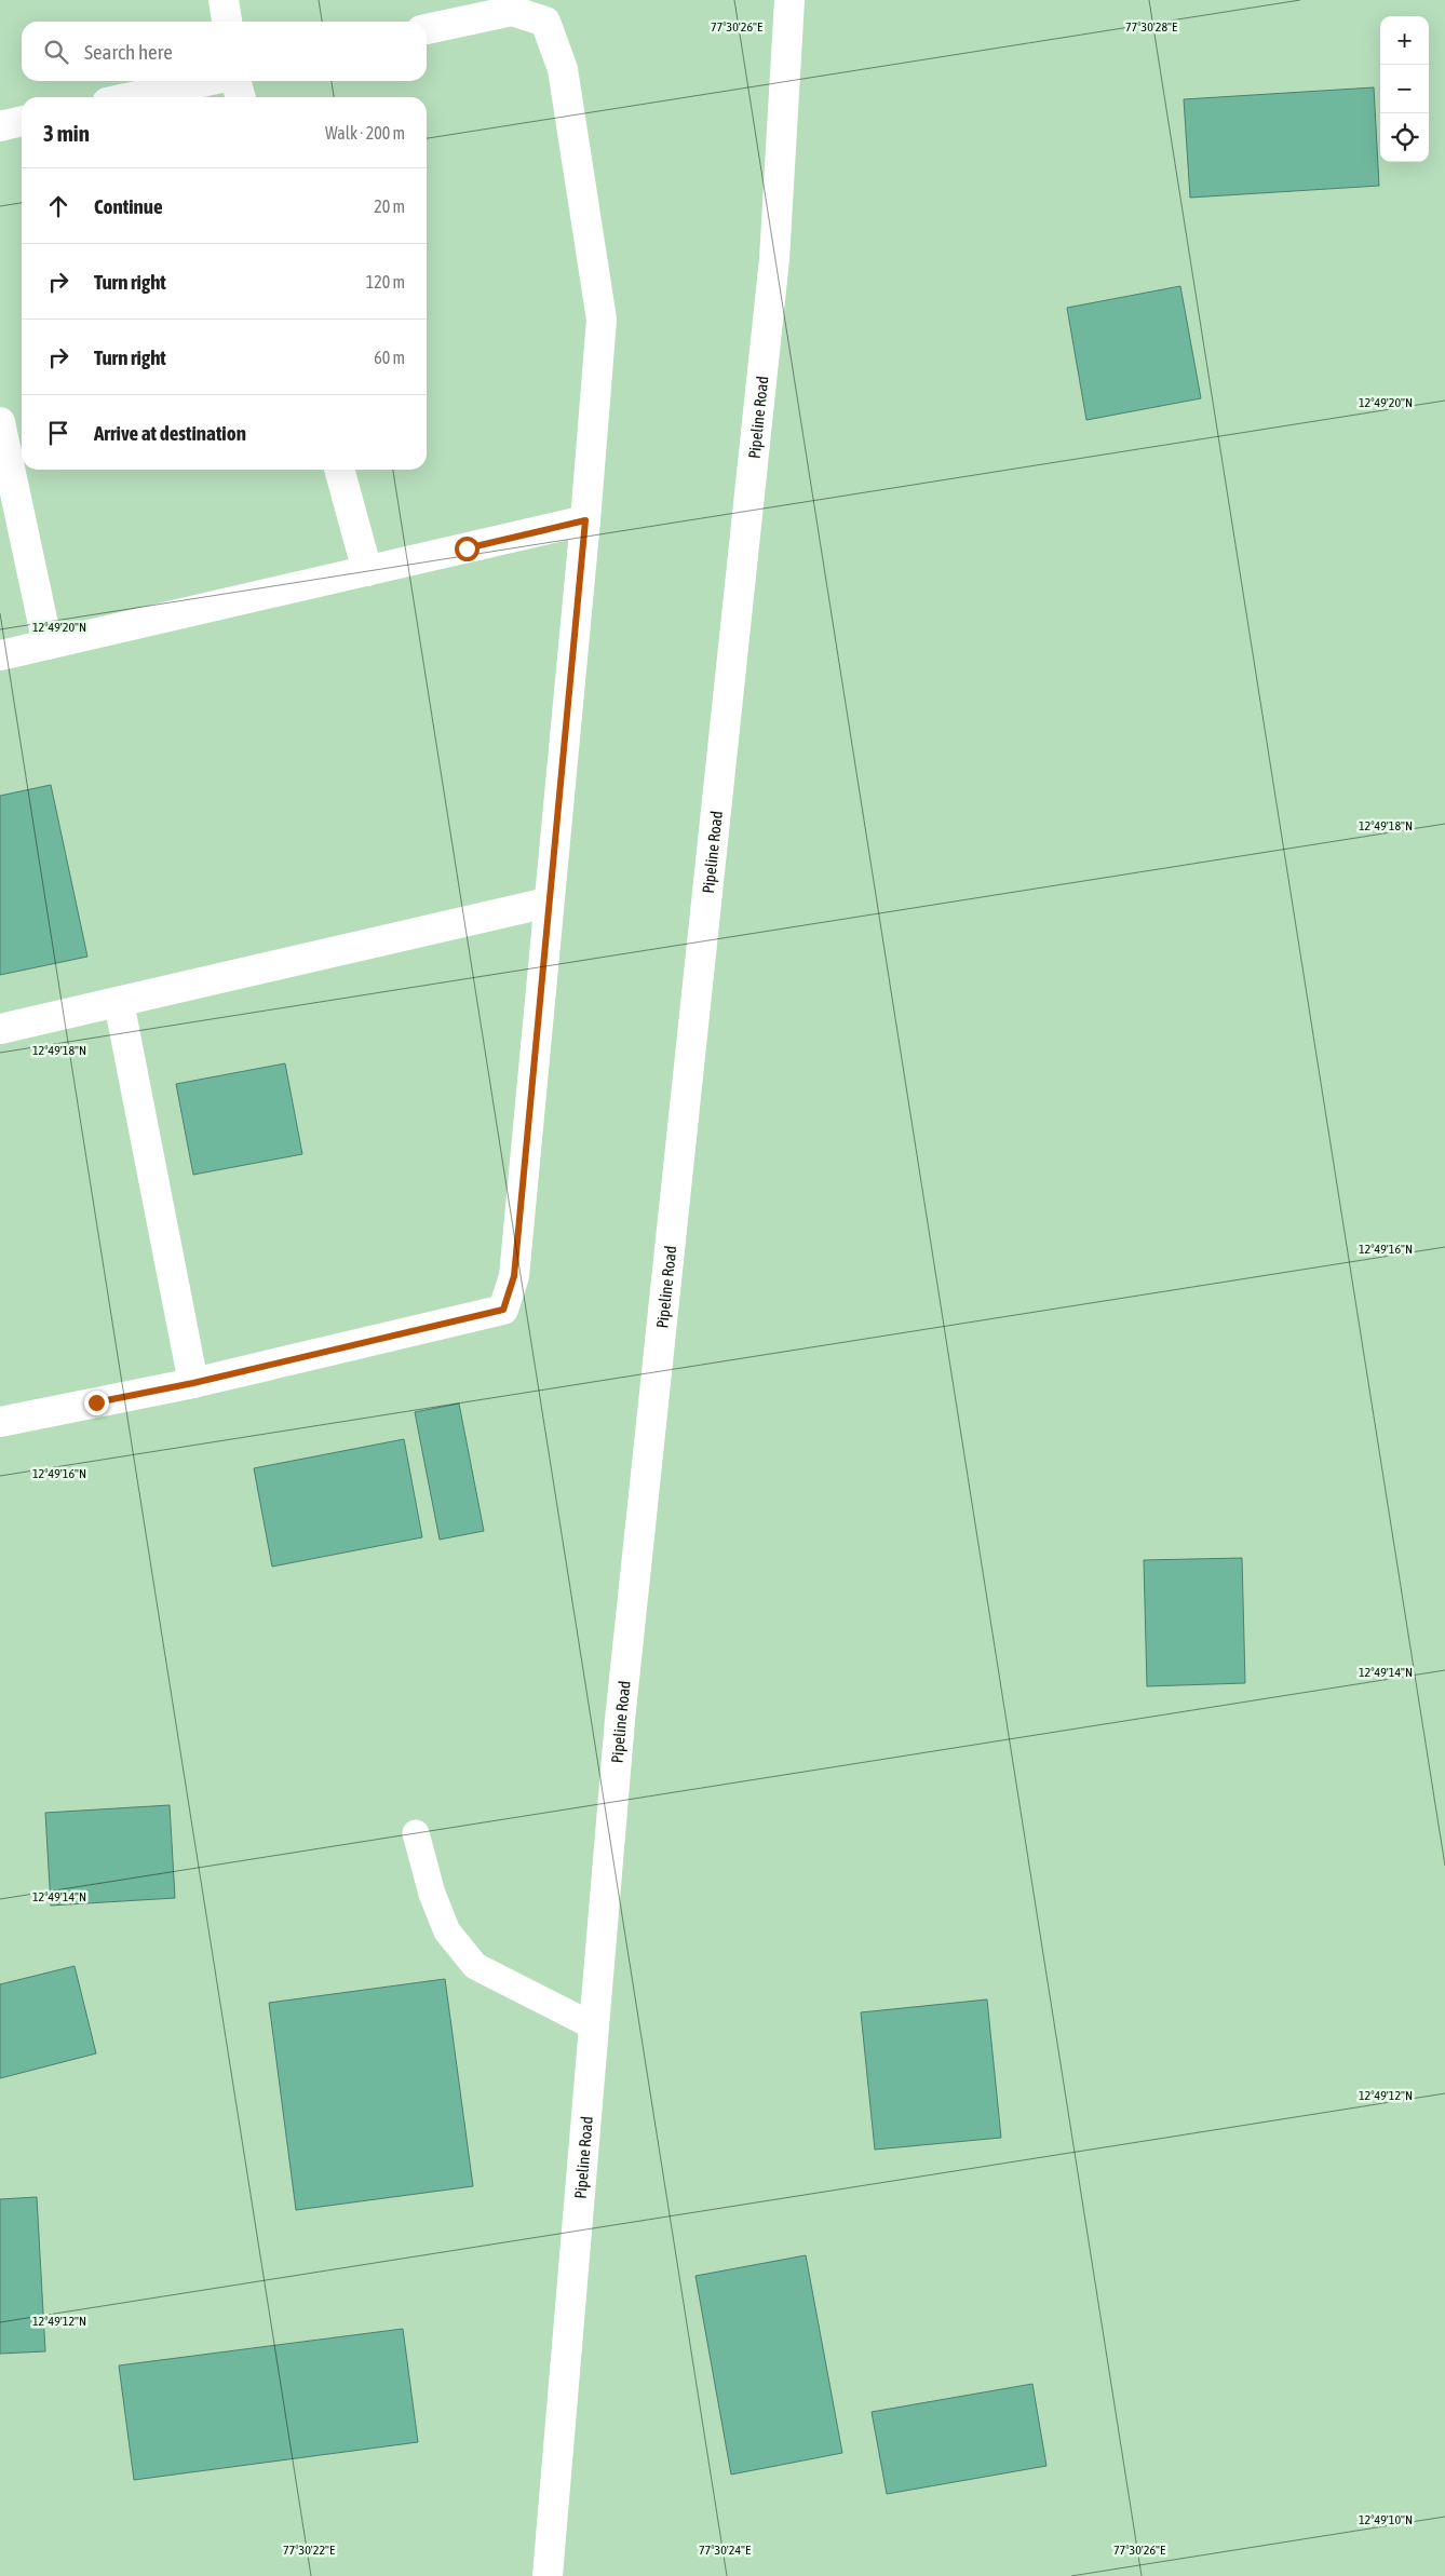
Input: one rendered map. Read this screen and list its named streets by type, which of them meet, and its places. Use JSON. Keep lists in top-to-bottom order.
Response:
{
  "streets": {
    "street": ["Pipeline Road"]
  },
  "page": {
    "map_buttons": ["+", "−"],
    "search": "Search here",
    "heading": ["3 min", "Walk · 200 m"],
    "list": [
      ["Continue", "20 m"],
      ["Turn right", "120 m"],
      ["Turn right", "60 m"],
      "Arrive at destination"
    ]
  },
  "coordinates": [
    "77°30'26\"E",
    "77°30'28\"E",
    "12°49'20\"N",
    "12°49'18\"N",
    "12°49'16\"N",
    "12°49'14\"N",
    "12°49'12\"N",
    "12°49'10\"N",
    "77°30'22\"E",
    "77°30'24\"E"
  ]
}
